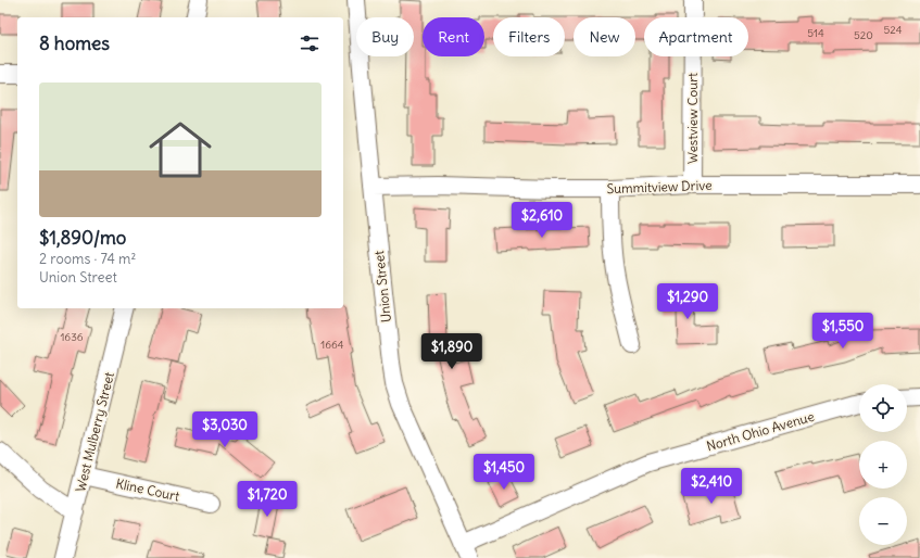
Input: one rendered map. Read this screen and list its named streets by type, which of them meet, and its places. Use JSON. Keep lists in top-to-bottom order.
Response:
{
  "streets": {
    "street": [
      "Westview Court",
      "Summitview Drive",
      "Union Street",
      "North Ohio Avenue",
      "West Mulberry Street",
      "Kline Court"
    ]
  },
  "crossings": [
    ["Westview Court", "Summitview Drive"],
    ["Summitview Drive", "Union Street"],
    ["Union Street", "North Ohio Avenue"],
    ["West Mulberry Street", "Kline Court"]
  ],
  "house_numbers": [
    "524",
    "514",
    "520",
    "1636",
    "1664"
  ],
  "page": {
    "chip": [
      "Buy",
      "Rent",
      "Filters",
      "New",
      "Apartment"
    ],
    "heading": "8 homes",
    "list": [
      {
        "name": "$1,890/mo",
        "note": "2 rooms · 74 m² · Union Street"
      }
    ],
    "price": [
      "$2,610",
      "$1,290",
      "$1,550",
      "$1,890",
      "$3,030",
      "$1,450",
      "$2,410",
      "$1,720"
    ],
    "map_buttons": ["+", "−"]
  }
}
